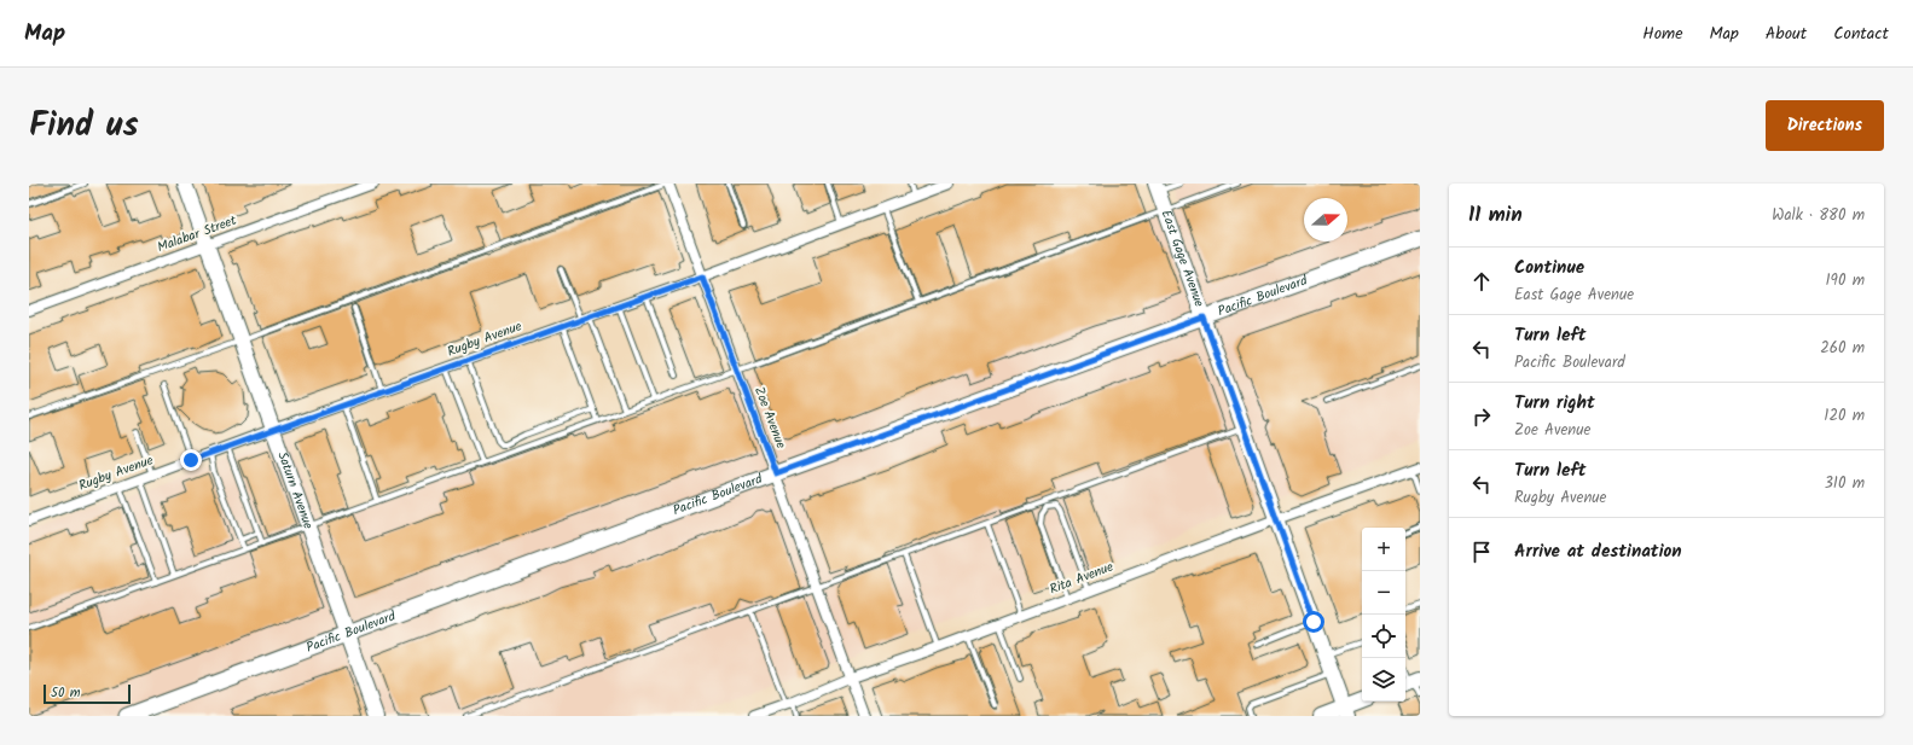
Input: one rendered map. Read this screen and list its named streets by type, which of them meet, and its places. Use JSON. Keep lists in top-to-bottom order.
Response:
{
  "streets": {
    "main road": ["Pacific Boulevard"],
    "street": [
      "Malabar Street",
      "East Gage Avenue",
      "Rugby Avenue",
      "Zoe Avenue",
      "Saturn Avenue",
      "Rita Avenue"
    ]
  },
  "crossings": [
    ["Malabar Street", "Saturn Avenue"],
    ["East Gage Avenue", "Pacific Boulevard"],
    ["East Gage Avenue", "Rita Avenue"],
    ["Pacific Boulevard", "Zoe Avenue"],
    ["Pacific Boulevard", "Saturn Avenue"],
    ["Rugby Avenue", "Zoe Avenue"],
    ["Rugby Avenue", "Saturn Avenue"],
    ["Zoe Avenue", "Rita Avenue"]
  ],
  "scale_bar": "50 m",
  "north": "right",
  "page": {
    "header": "Map",
    "nav": [
      "Home",
      "Map",
      "About",
      "Contact"
    ],
    "title": "Find us",
    "buttons": "Directions",
    "heading": ["11 min", "Walk · 880 m"],
    "list": [
      ["Continue", "East Gage Avenue", "190 m"],
      ["Turn left", "Pacific Boulevard", "260 m"],
      ["Turn right", "Zoe Avenue", "120 m"],
      ["Turn left", "Rugby Avenue", "310 m"],
      "Arrive at destination"
    ],
    "map_buttons": ["+", "−"],
    "scale": "50 m"
  }
}
